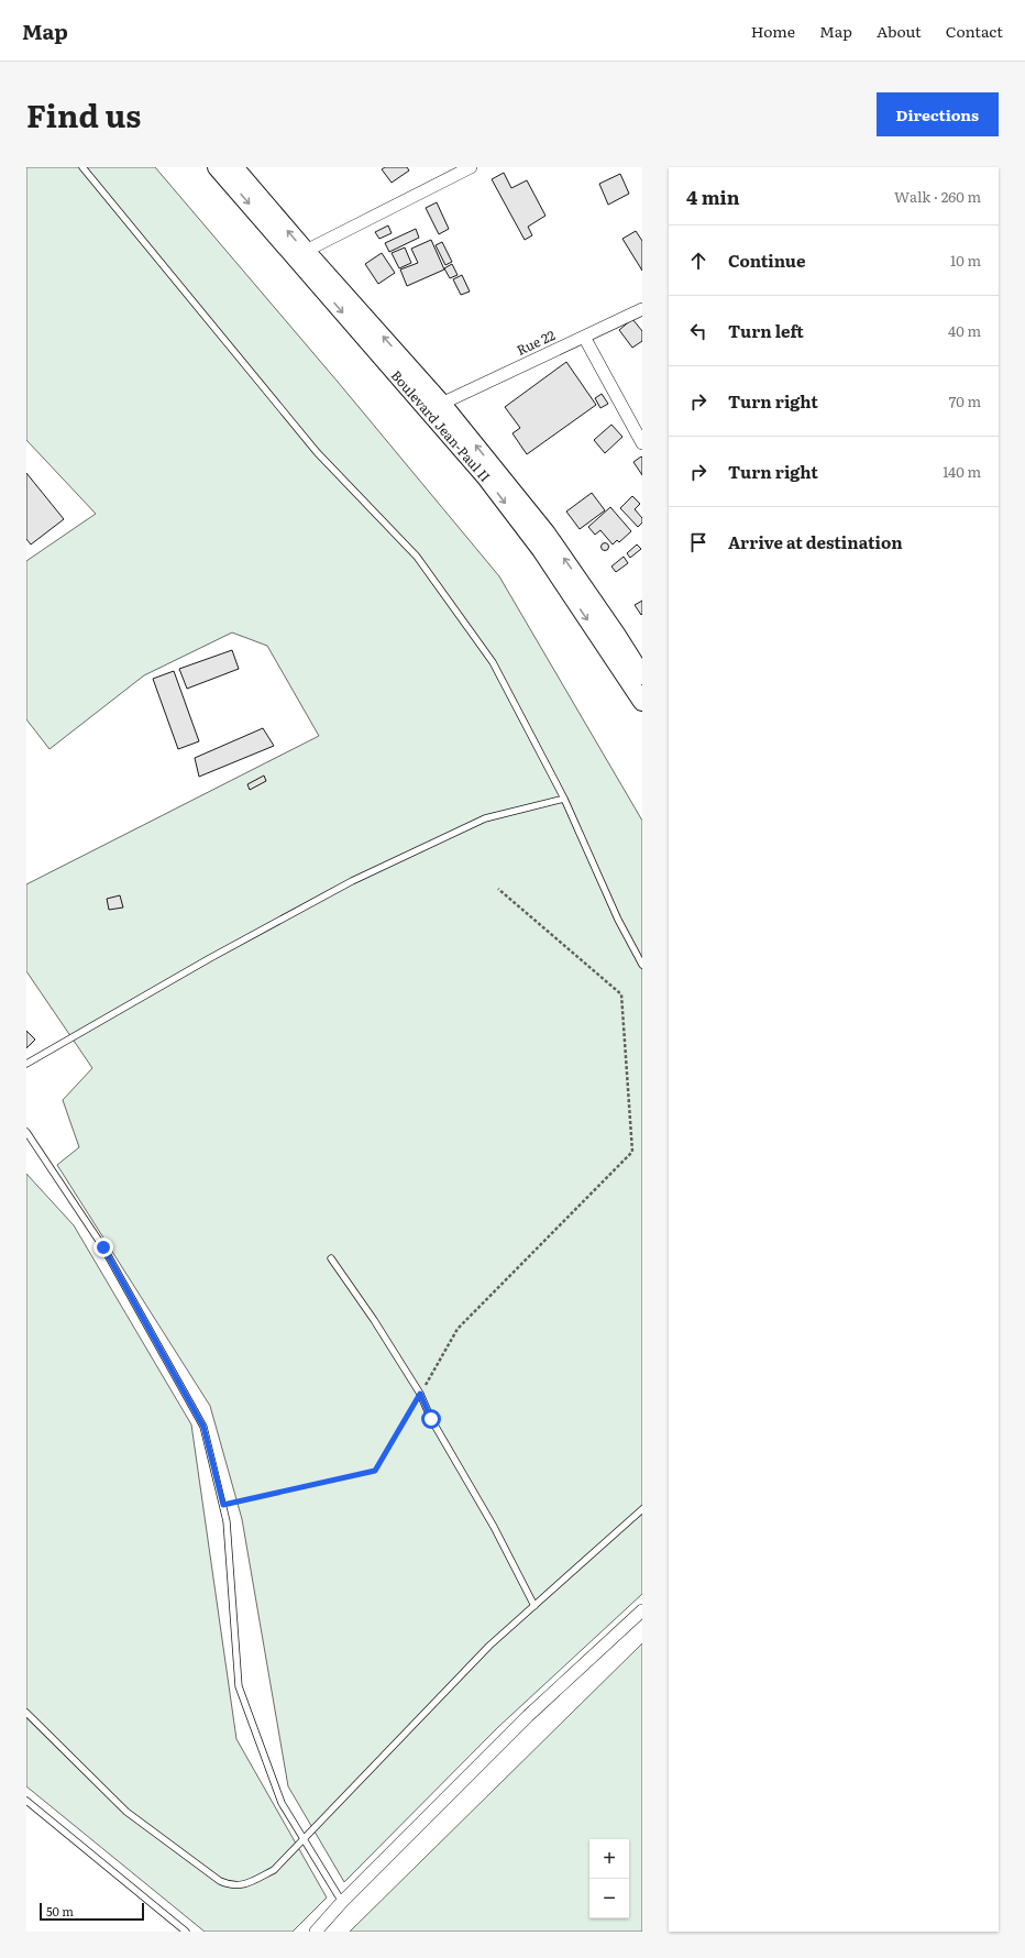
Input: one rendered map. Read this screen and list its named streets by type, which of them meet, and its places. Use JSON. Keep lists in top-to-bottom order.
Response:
{
  "streets": {
    "main road": ["Boulevard Jean-Paul II"],
    "street": ["Rue 22"]
  },
  "crossings": [
    ["Rue 22", "Boulevard Jean-Paul II"]
  ],
  "scale_bar": "50 m",
  "page": {
    "header": "Map",
    "nav": [
      "Home",
      "Map",
      "About",
      "Contact"
    ],
    "title": "Find us",
    "buttons": "Directions",
    "heading": ["4 min", "Walk · 260 m"],
    "list": [
      ["Continue", "10 m"],
      ["Turn left", "40 m"],
      ["Turn right", "70 m"],
      ["Turn right", "140 m"],
      "Arrive at destination"
    ],
    "map_buttons": ["+", "−"],
    "scale": "50 m"
  }
}
